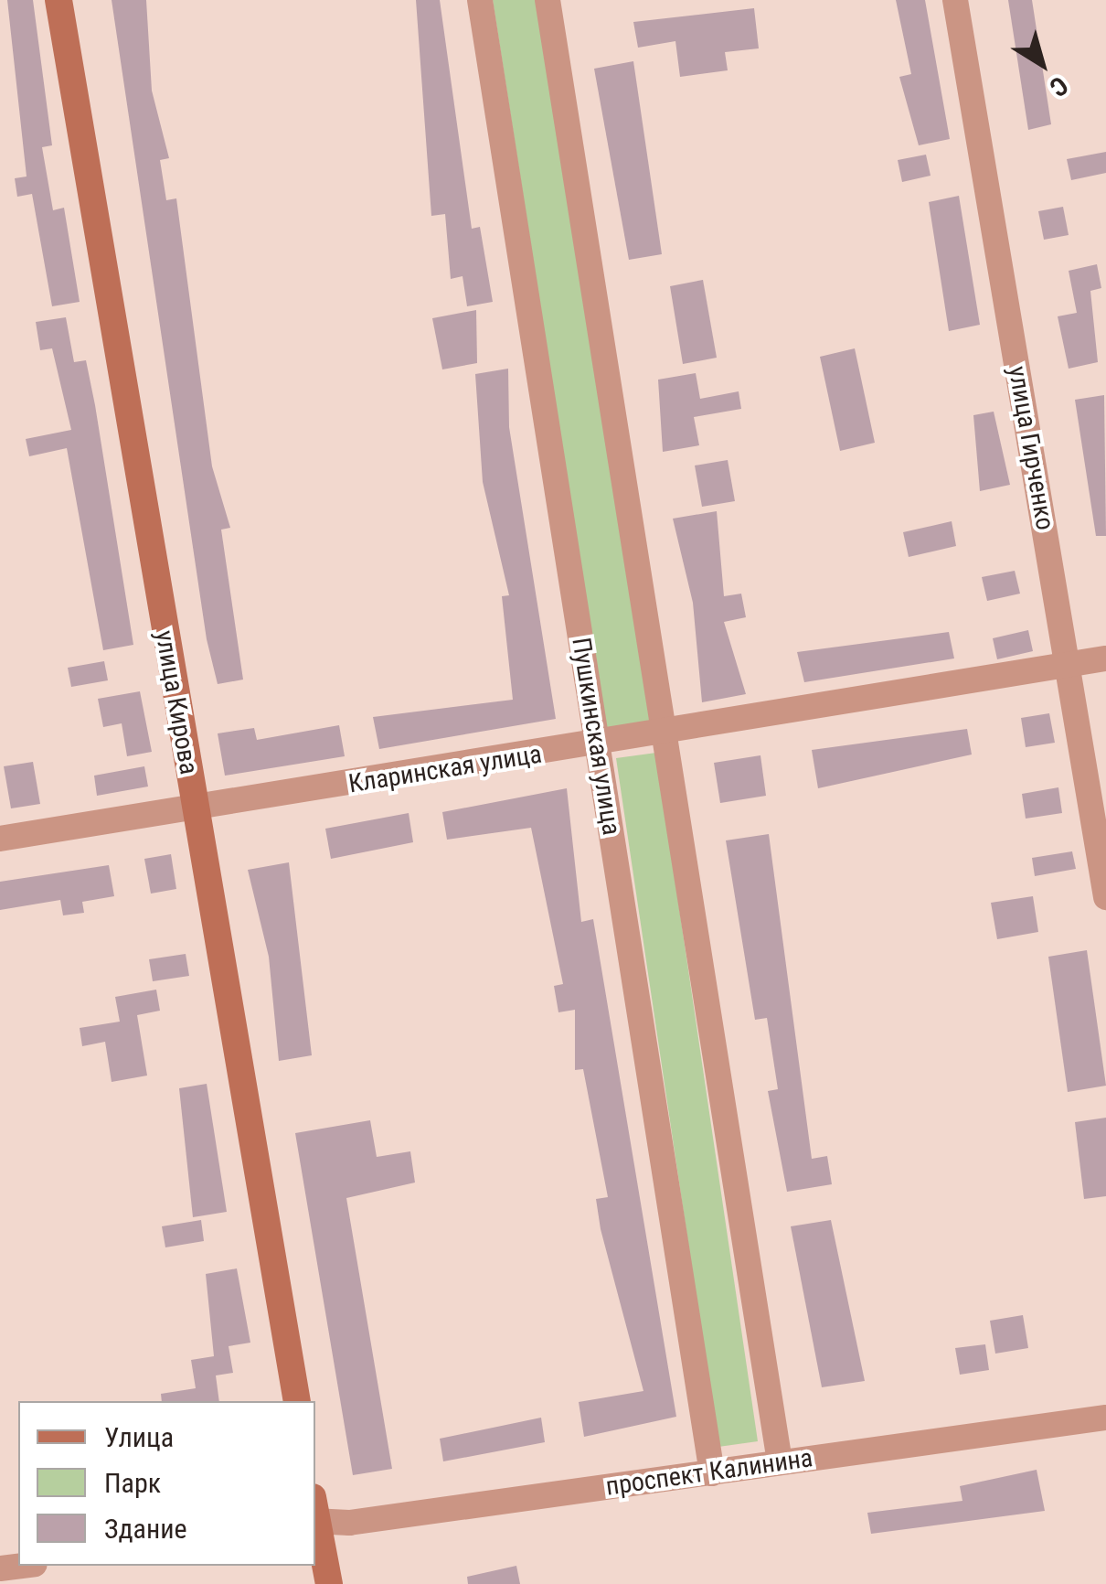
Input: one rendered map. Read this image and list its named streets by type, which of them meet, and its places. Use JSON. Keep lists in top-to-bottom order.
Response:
{
  "streets": {
    "street": [
      "улица Гирченко",
      "улица Кирова",
      "Пушкинская улица",
      "Кларинская улица",
      "проспект Калинина"
    ]
  },
  "crossings": [
    ["улица Гирченко", "Кларинская улица"],
    ["улица Кирова", "Кларинская улица"],
    ["Пушкинская улица", "Кларинская улица"],
    ["Пушкинская улица", "проспект Калинина"]
  ],
  "legend": ["Улица", "Парк", "Здание"],
  "north": "bottom right"
}
